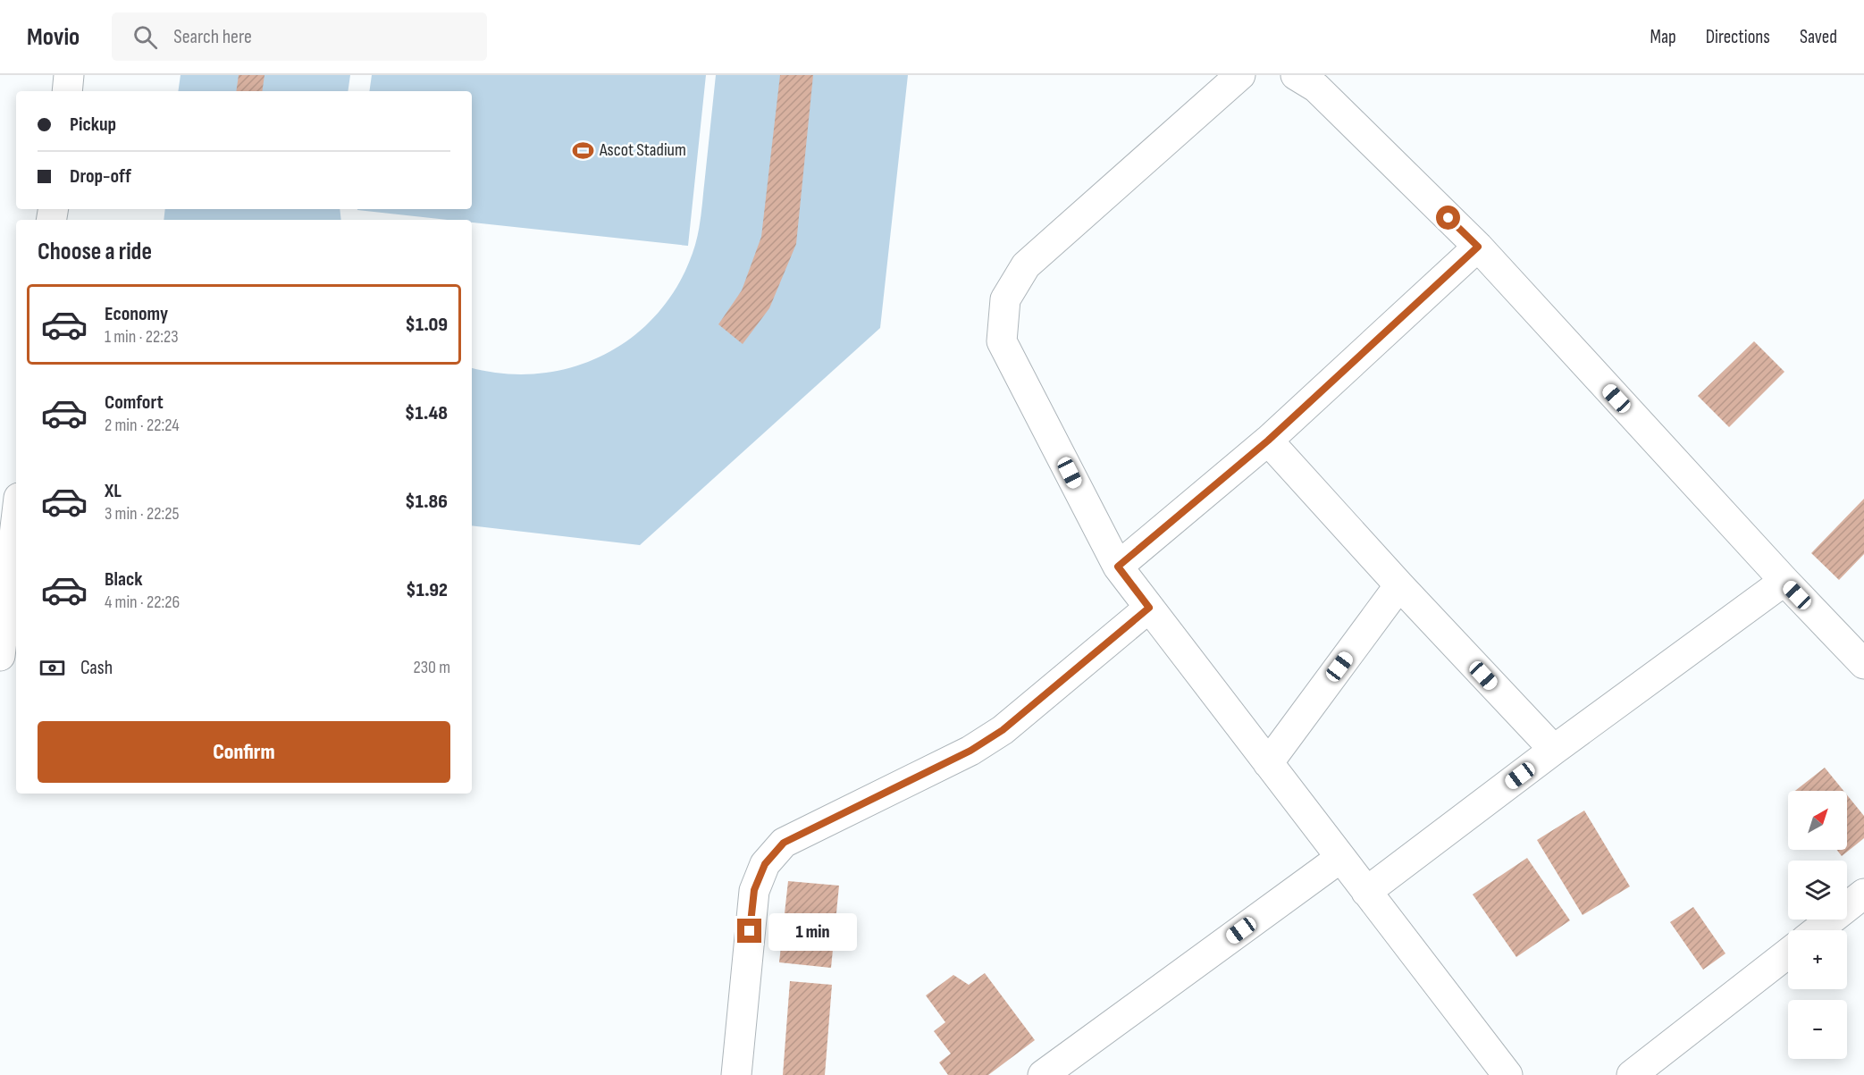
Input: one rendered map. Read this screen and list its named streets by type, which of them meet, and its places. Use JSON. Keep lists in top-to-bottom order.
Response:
{
  "places": {
    "sports": ["Ascot Stadium"]
  },
  "north": "top right",
  "page": {
    "header": "Movio",
    "search": "Search here",
    "nav": ["Map", "Directions", "Saved"],
    "banner": ["Pickup", "Drop-off"],
    "heading": "Choose a ride",
    "list": [
      {
        "name": "Economy",
        "note": "1 min · 22:23",
        "value": "$1.09"
      },
      {
        "name": "Comfort",
        "note": "2 min · 22:24",
        "value": "$1.48"
      },
      {
        "name": "XL",
        "note": "3 min · 22:25",
        "value": "$1.86"
      },
      {
        "name": "Black",
        "note": "4 min · 22:26",
        "value": "$1.92"
      }
    ],
    "pay": ["Cash", "230 m"],
    "buttons": "Confirm",
    "map_buttons": ["+", "−"],
    "bubble": "1 min"
  }
}
